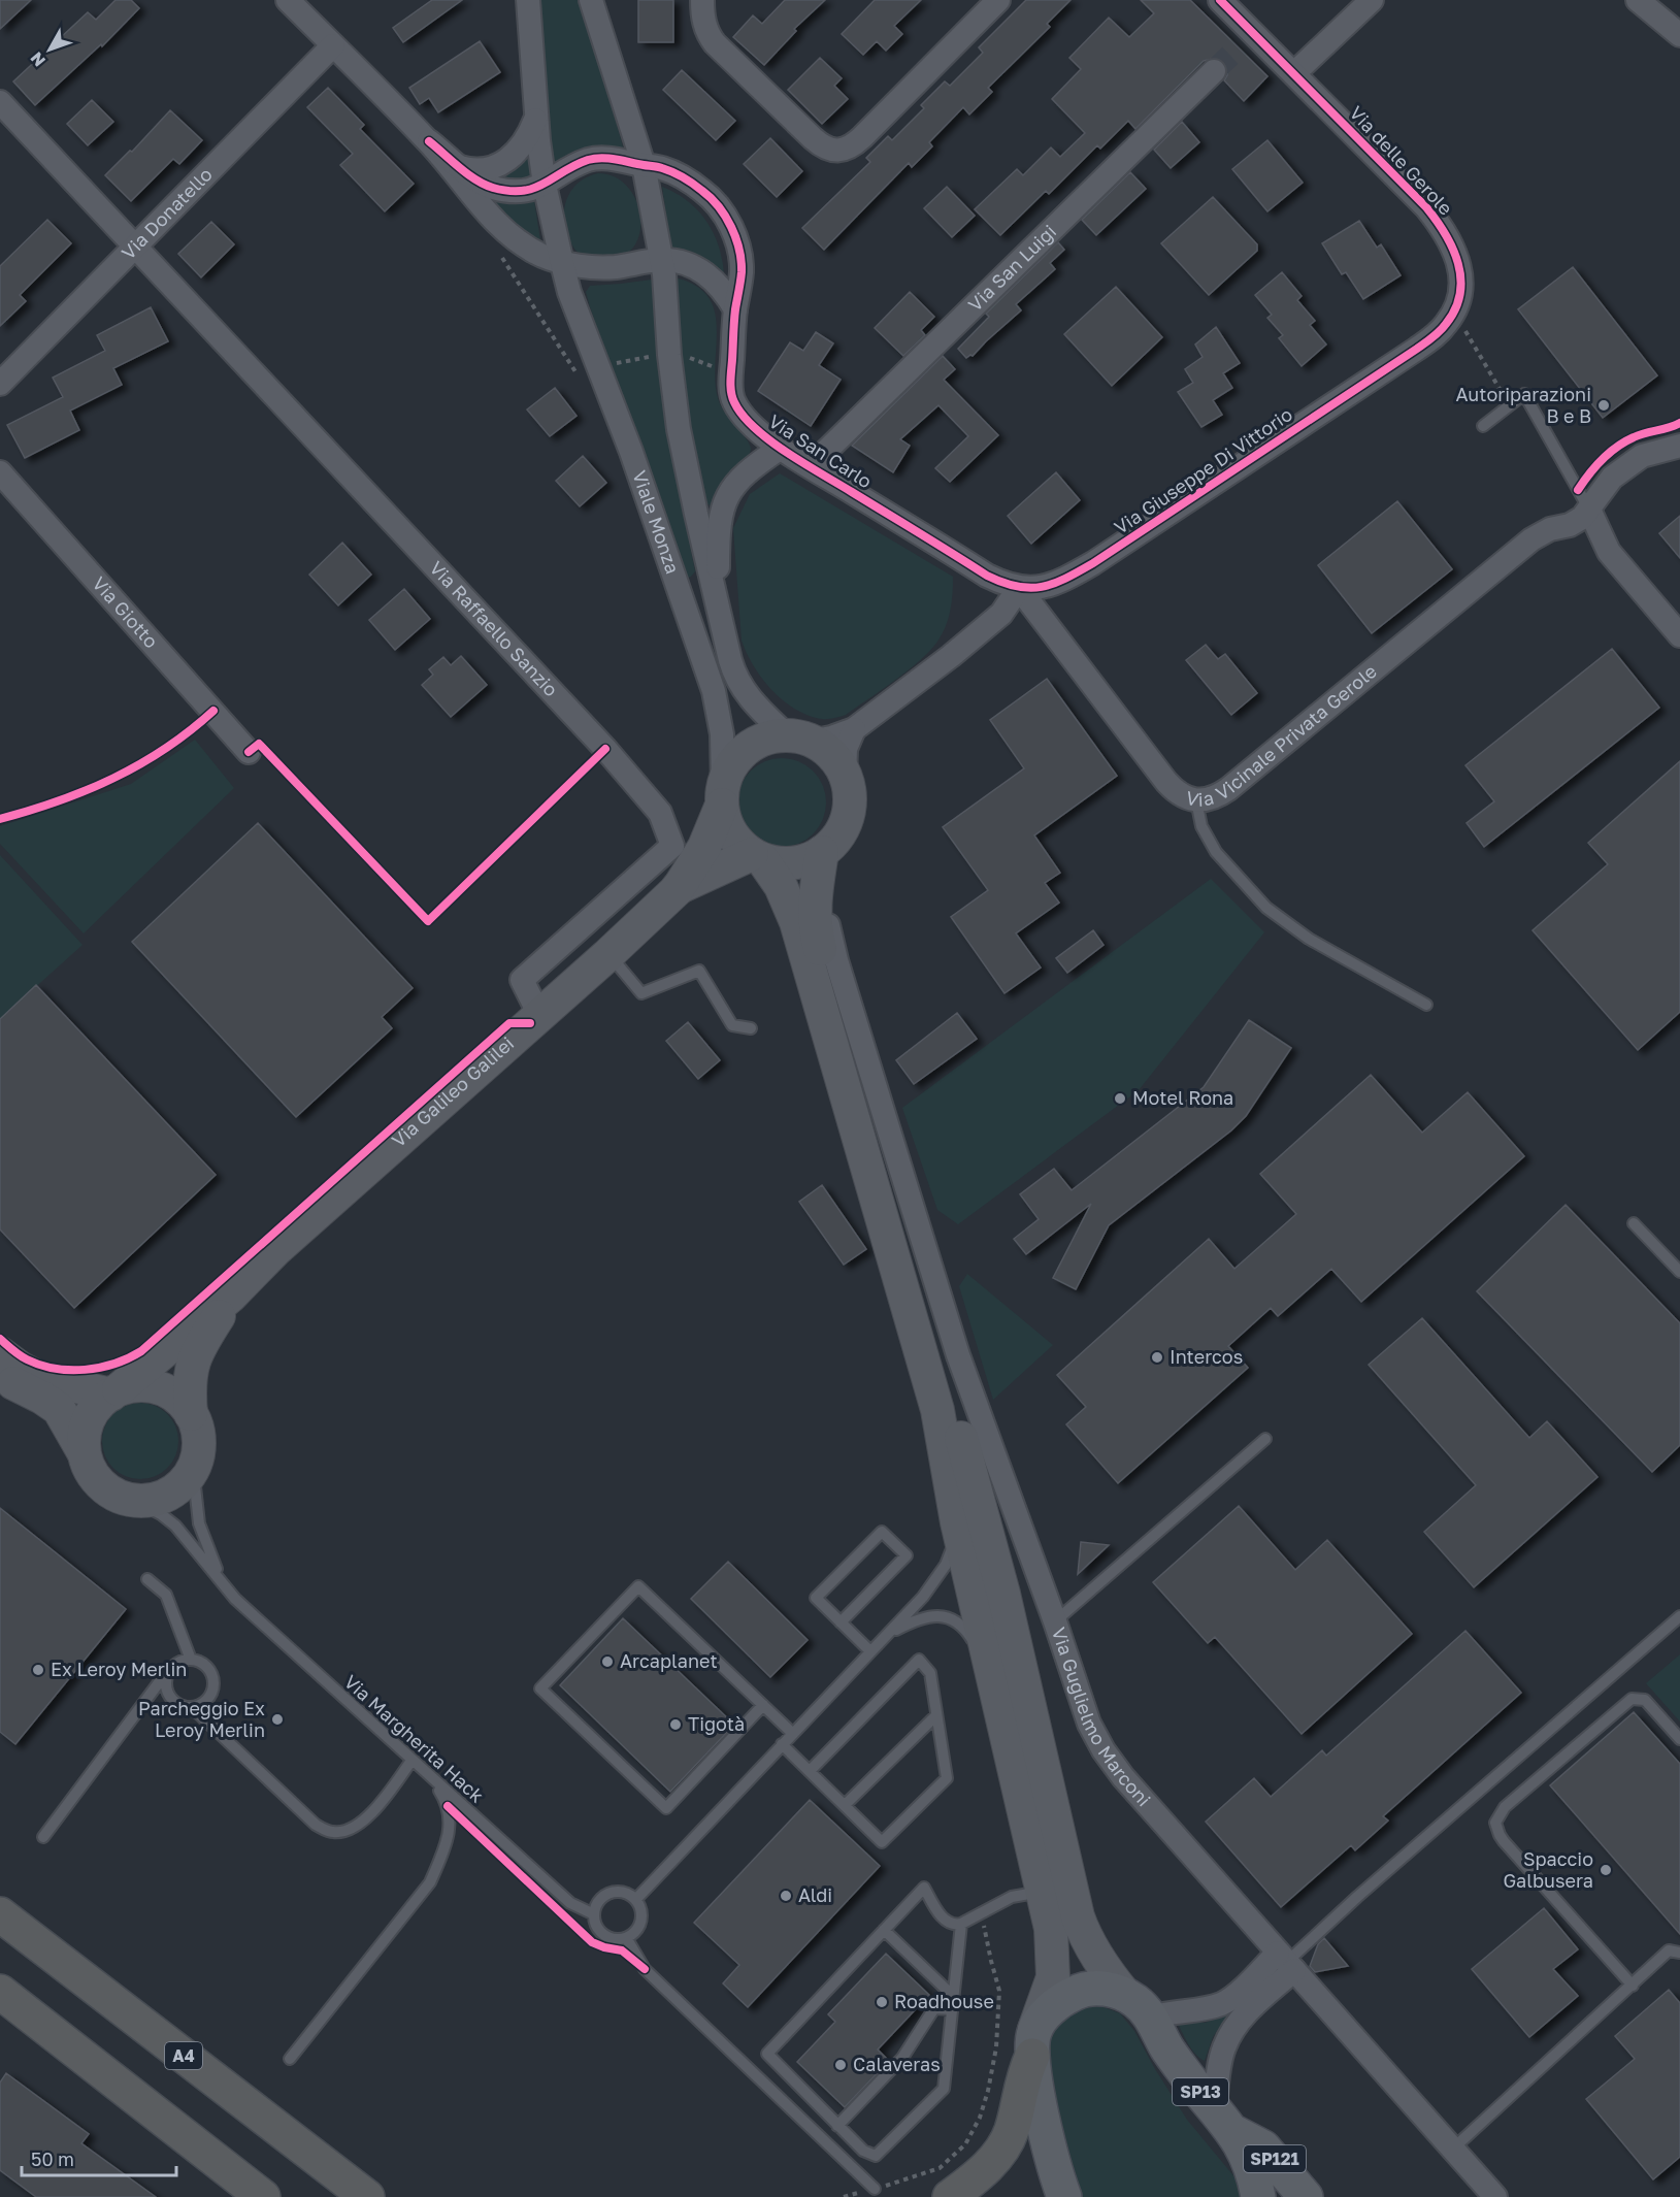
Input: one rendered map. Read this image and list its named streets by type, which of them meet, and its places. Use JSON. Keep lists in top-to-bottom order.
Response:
{
  "streets": {
    "highway": ["A4"],
    "main road": ["SP13", "SP121"],
    "street": [
      "Via delle Gerole",
      "Via Donatello",
      "Via San Luigi",
      "Via San Carlo",
      "Via Giuseppe Di Vittorio",
      "Viale Monza",
      "Via Giotto",
      "Via Raffaello Sanzio",
      "Via Vicinale Privata Gerole",
      "Via Galileo Galilei",
      "Via Guglielmo Marconi"
    ],
    "lane": ["Via Margherita Hack"]
  },
  "crossings": [
    ["Via delle Gerole", "Via Giuseppe Di Vittorio"],
    ["Via Donatello", "Via Raffaello Sanzio"],
    ["Via San Luigi", "Via San Carlo"],
    ["Via San Carlo", "Via Giuseppe Di Vittorio"],
    ["Via San Carlo", "Viale Monza"],
    ["Via San Carlo", "Via Vicinale Privata Gerole"],
    ["Via Giuseppe Di Vittorio", "Via Vicinale Privata Gerole"],
    ["Viale Monza", "Via Galileo Galilei"],
    ["Viale Monza", "SP13"],
    ["Via Raffaello Sanzio", "Via Galileo Galilei"],
    ["Via Galileo Galilei", "Via Margherita Hack"],
    ["Via Galileo Galilei", "SP13"],
    ["SP13", "SP121"]
  ],
  "places": [
    "Autoriparazioni B e B",
    "Motel Rona",
    "Intercos",
    "Arcaplanet",
    "Ex Leroy Merlin",
    "Parcheggio Ex Leroy Merlin",
    "Tigotà",
    "Spaccio Galbusera",
    "Aldi",
    "Roadhouse",
    "Calaveras"
  ],
  "scale_bar": "50 m",
  "north": "bottom left"
}
